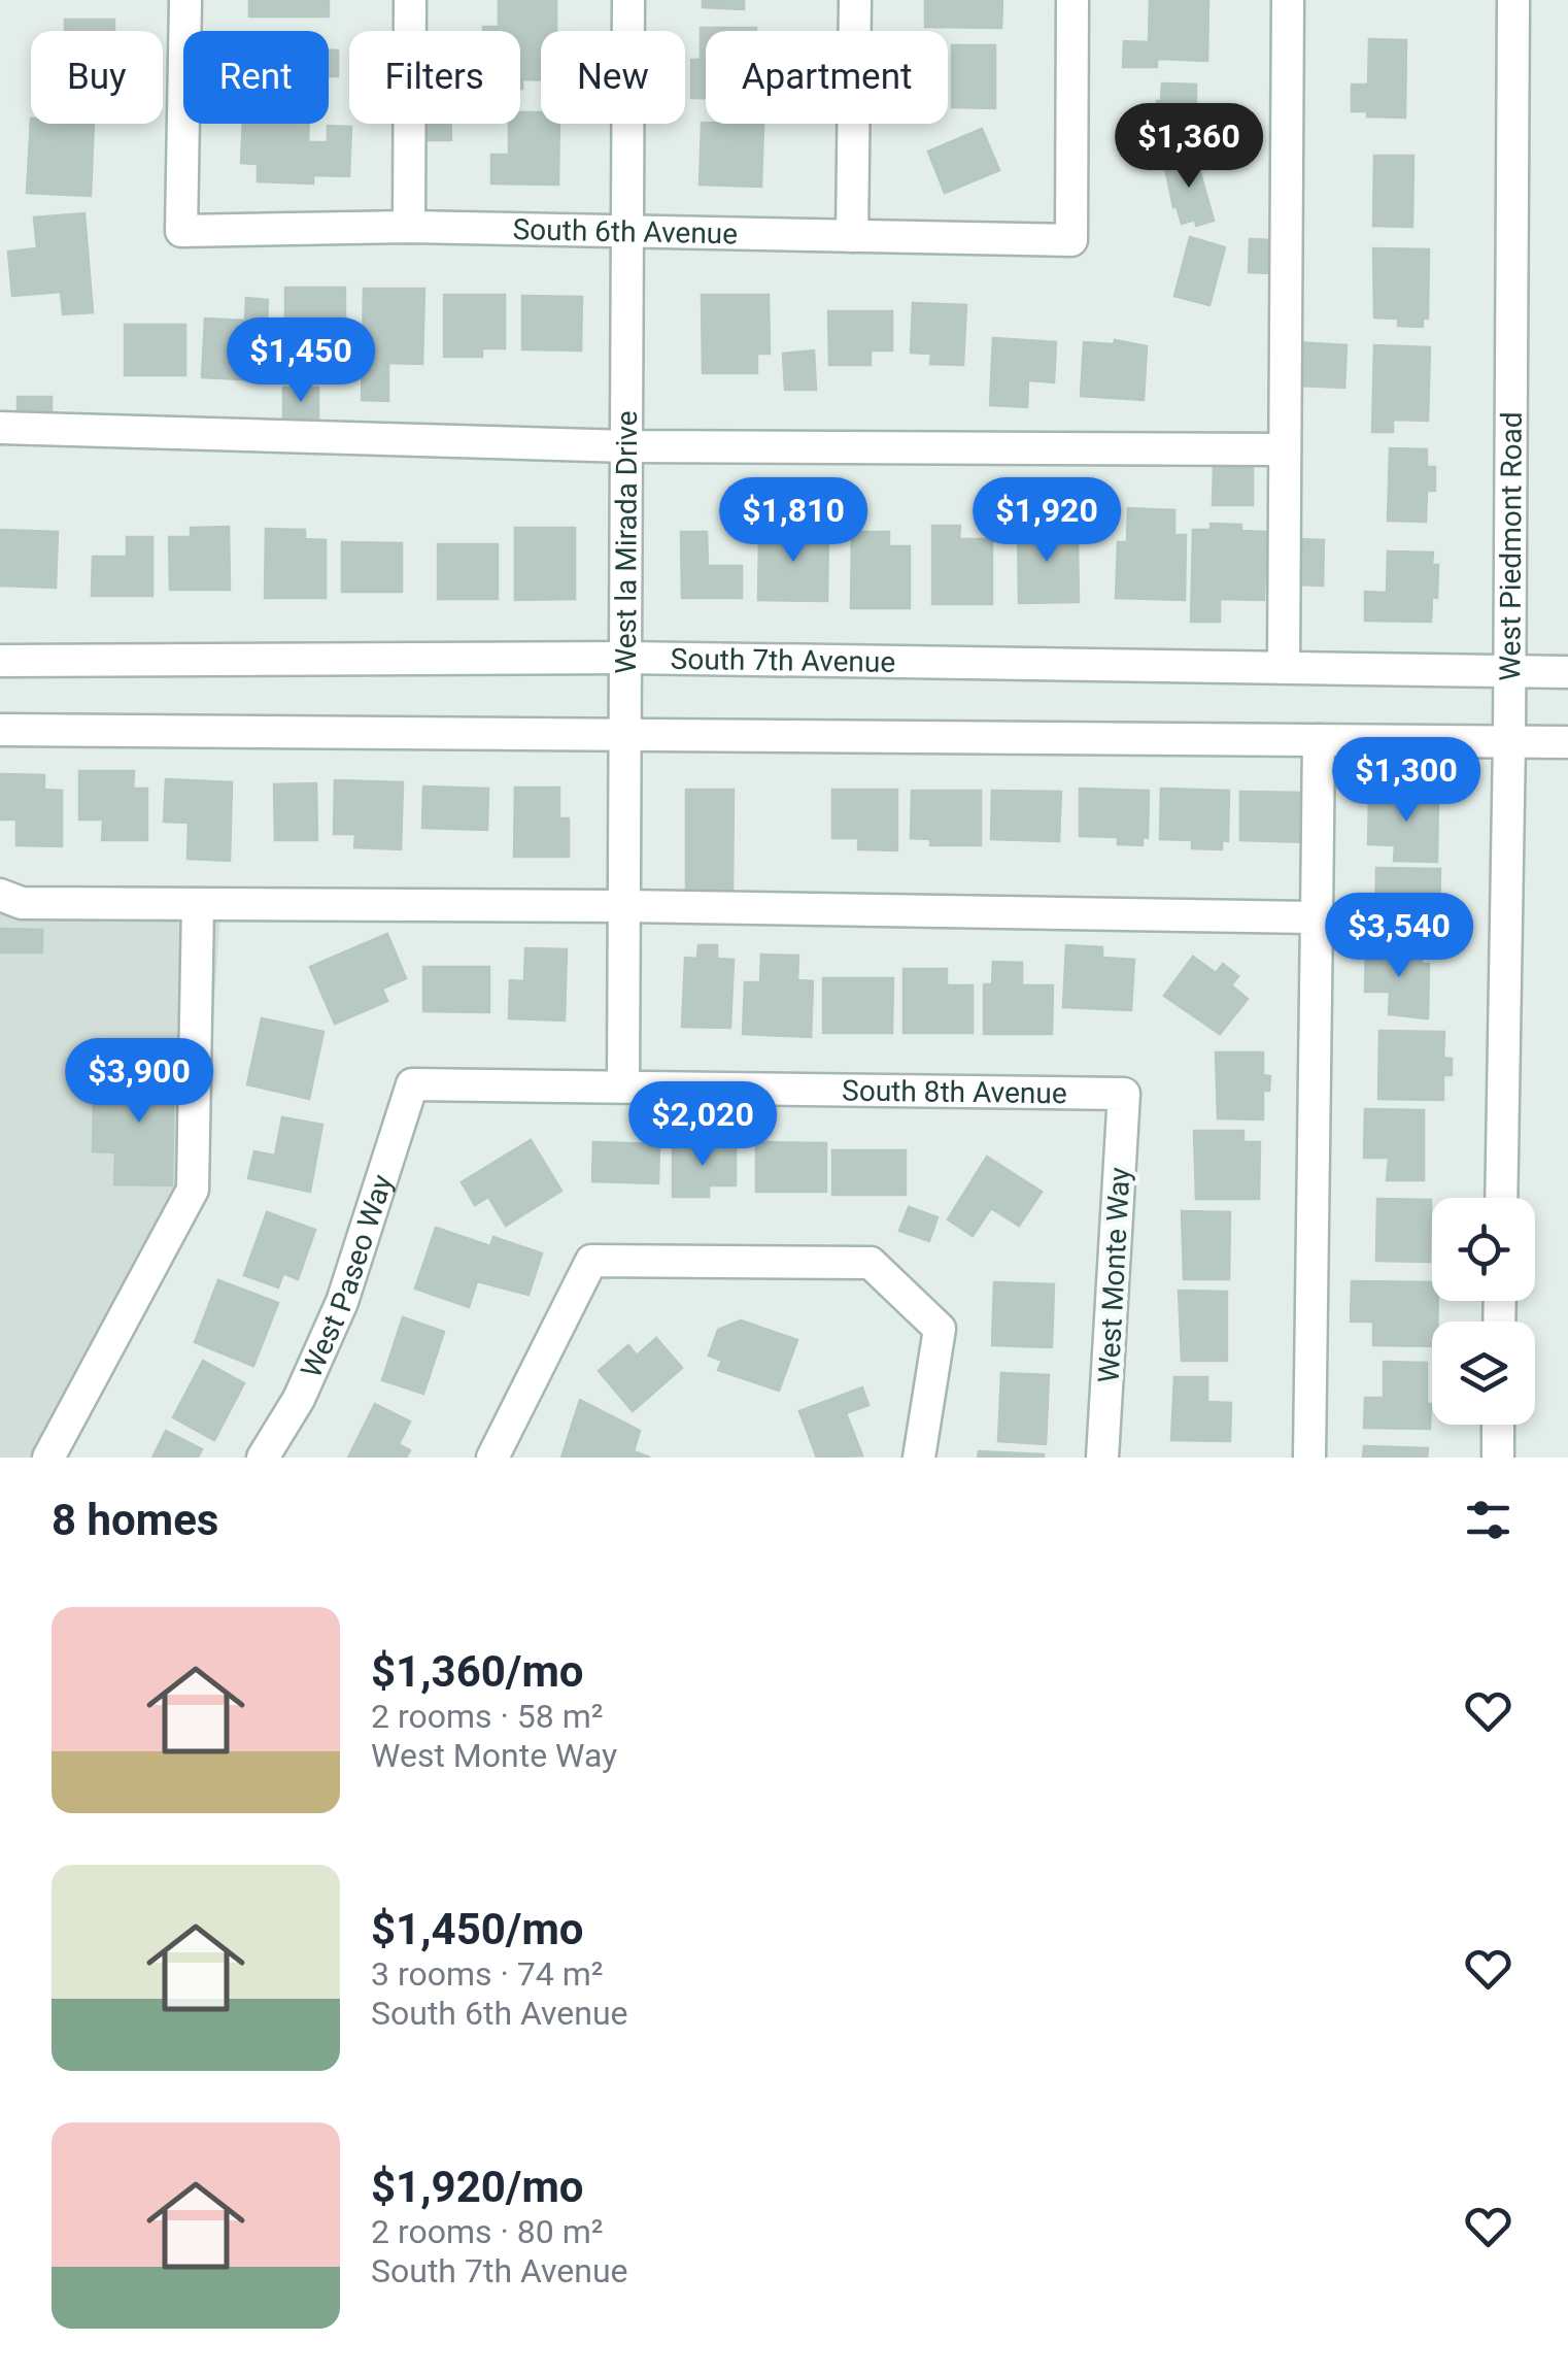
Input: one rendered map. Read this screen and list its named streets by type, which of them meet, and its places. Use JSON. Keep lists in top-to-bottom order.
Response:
{
  "streets": {
    "street": [
      "South 6th Avenue",
      "West la Mirada Drive",
      "West Piedmont Road",
      "South 7th Avenue",
      "South 8th Avenue",
      "West Paseo Way",
      "West Monte Way"
    ]
  },
  "crossings": [
    ["South 6th Avenue", "West la Mirada Drive"],
    ["West la Mirada Drive", "South 7th Avenue"],
    ["West la Mirada Drive", "South 8th Avenue"],
    ["West Piedmont Road", "South 7th Avenue"],
    ["South 8th Avenue", "West Paseo Way"],
    ["South 8th Avenue", "West Monte Way"]
  ],
  "page": {
    "chip": [
      "Buy",
      "Rent",
      "Filters",
      "New",
      "Apartment"
    ],
    "price": [
      "$1,360",
      "$1,450",
      "$1,810",
      "$1,920",
      "$1,300",
      "$3,540",
      "$3,900",
      "$2,020"
    ],
    "heading": "8 homes",
    "list": [
      {
        "name": "$1,360/mo",
        "note": "2 rooms · 58 m² · West Monte Way"
      },
      {
        "name": "$1,450/mo",
        "note": "3 rooms · 74 m² · South 6th Avenue"
      },
      {
        "name": "$1,920/mo",
        "note": "2 rooms · 80 m² · South 7th Avenue"
      }
    ]
  }
}
